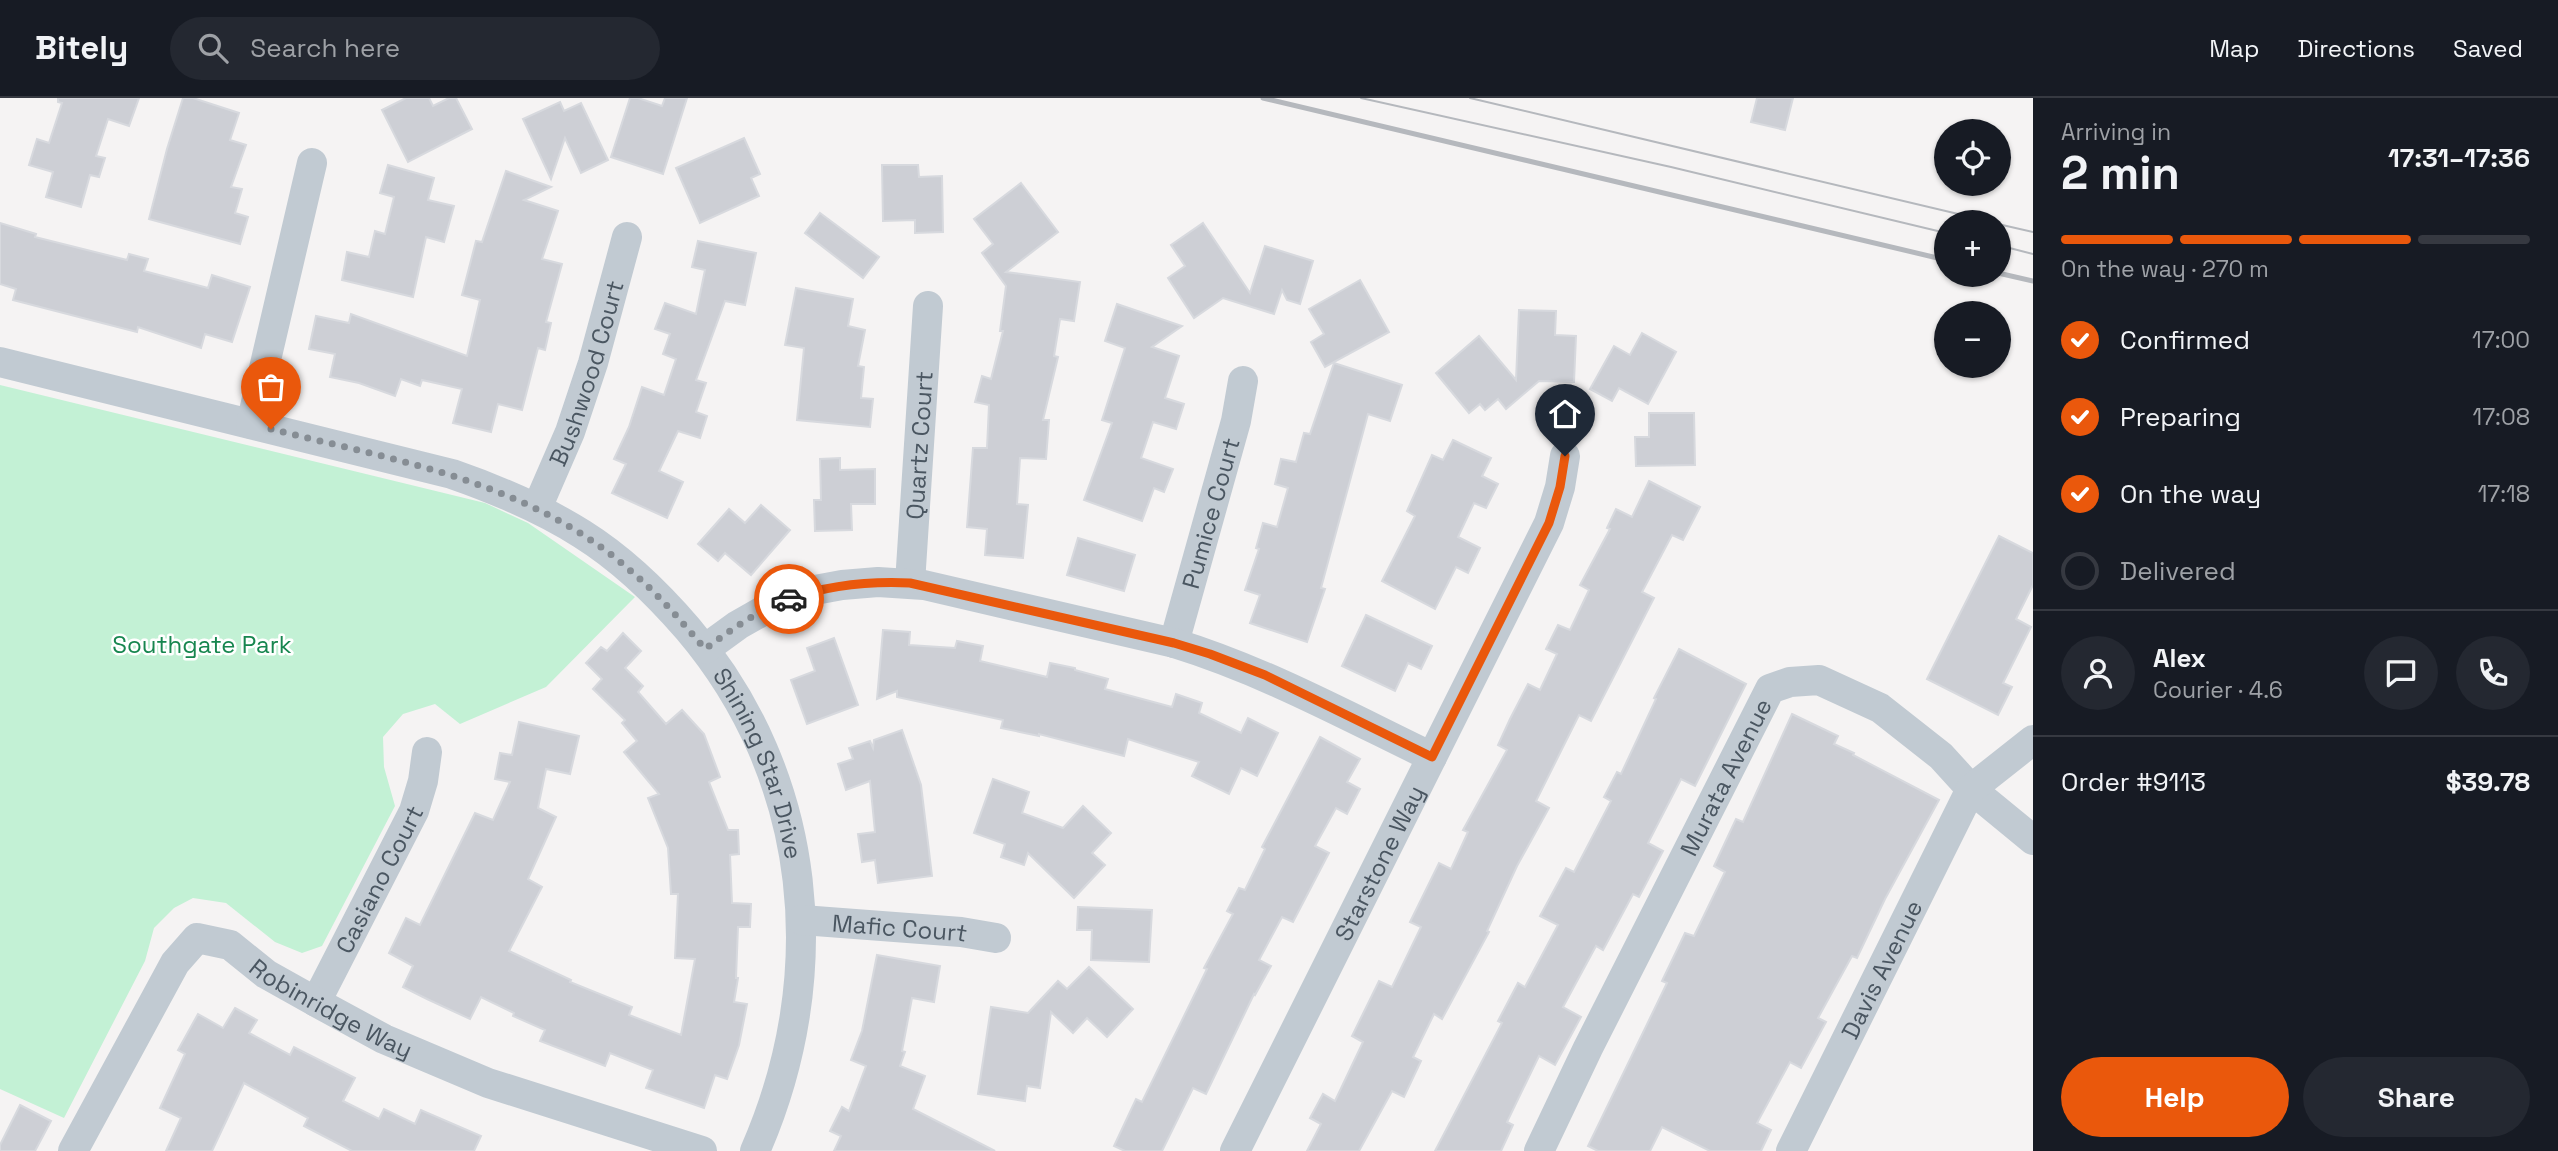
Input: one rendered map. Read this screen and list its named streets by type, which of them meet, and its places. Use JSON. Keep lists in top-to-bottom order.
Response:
{
  "streets": {
    "street": [
      "Bushwood Court",
      "Quartz Court",
      "Pumice Court",
      "Shining Star Drive",
      "Murata Avenue",
      "Starstone Way",
      "Casiano Court",
      "Mafic Court",
      "Davis Avenue",
      "Robinridge Way"
    ]
  },
  "crossings": [
    ["Bushwood Court", "Shining Star Drive"],
    ["Shining Star Drive", "Mafic Court"],
    ["Murata Avenue", "Davis Avenue"],
    ["Casiano Court", "Robinridge Way"]
  ],
  "parks": ["Southgate Park"],
  "page": {
    "header": "Bitely",
    "search": "Search here",
    "nav": ["Map", "Directions", "Saved"],
    "heading": ["2 min", "Arriving in", "17:31–17:36"],
    "panel": [
      "Alex",
      "Courier · 4.6",
      "Order #9113",
      "$39.78"
    ],
    "map_buttons": ["+", "−"],
    "bar": "On the way · 270 m",
    "list": [
      ["Confirmed", "17:00"],
      ["Preparing", "17:08"],
      ["On the way", "17:18"],
      "Delivered"
    ],
    "buttons": ["Help", "Share"]
  }
}
